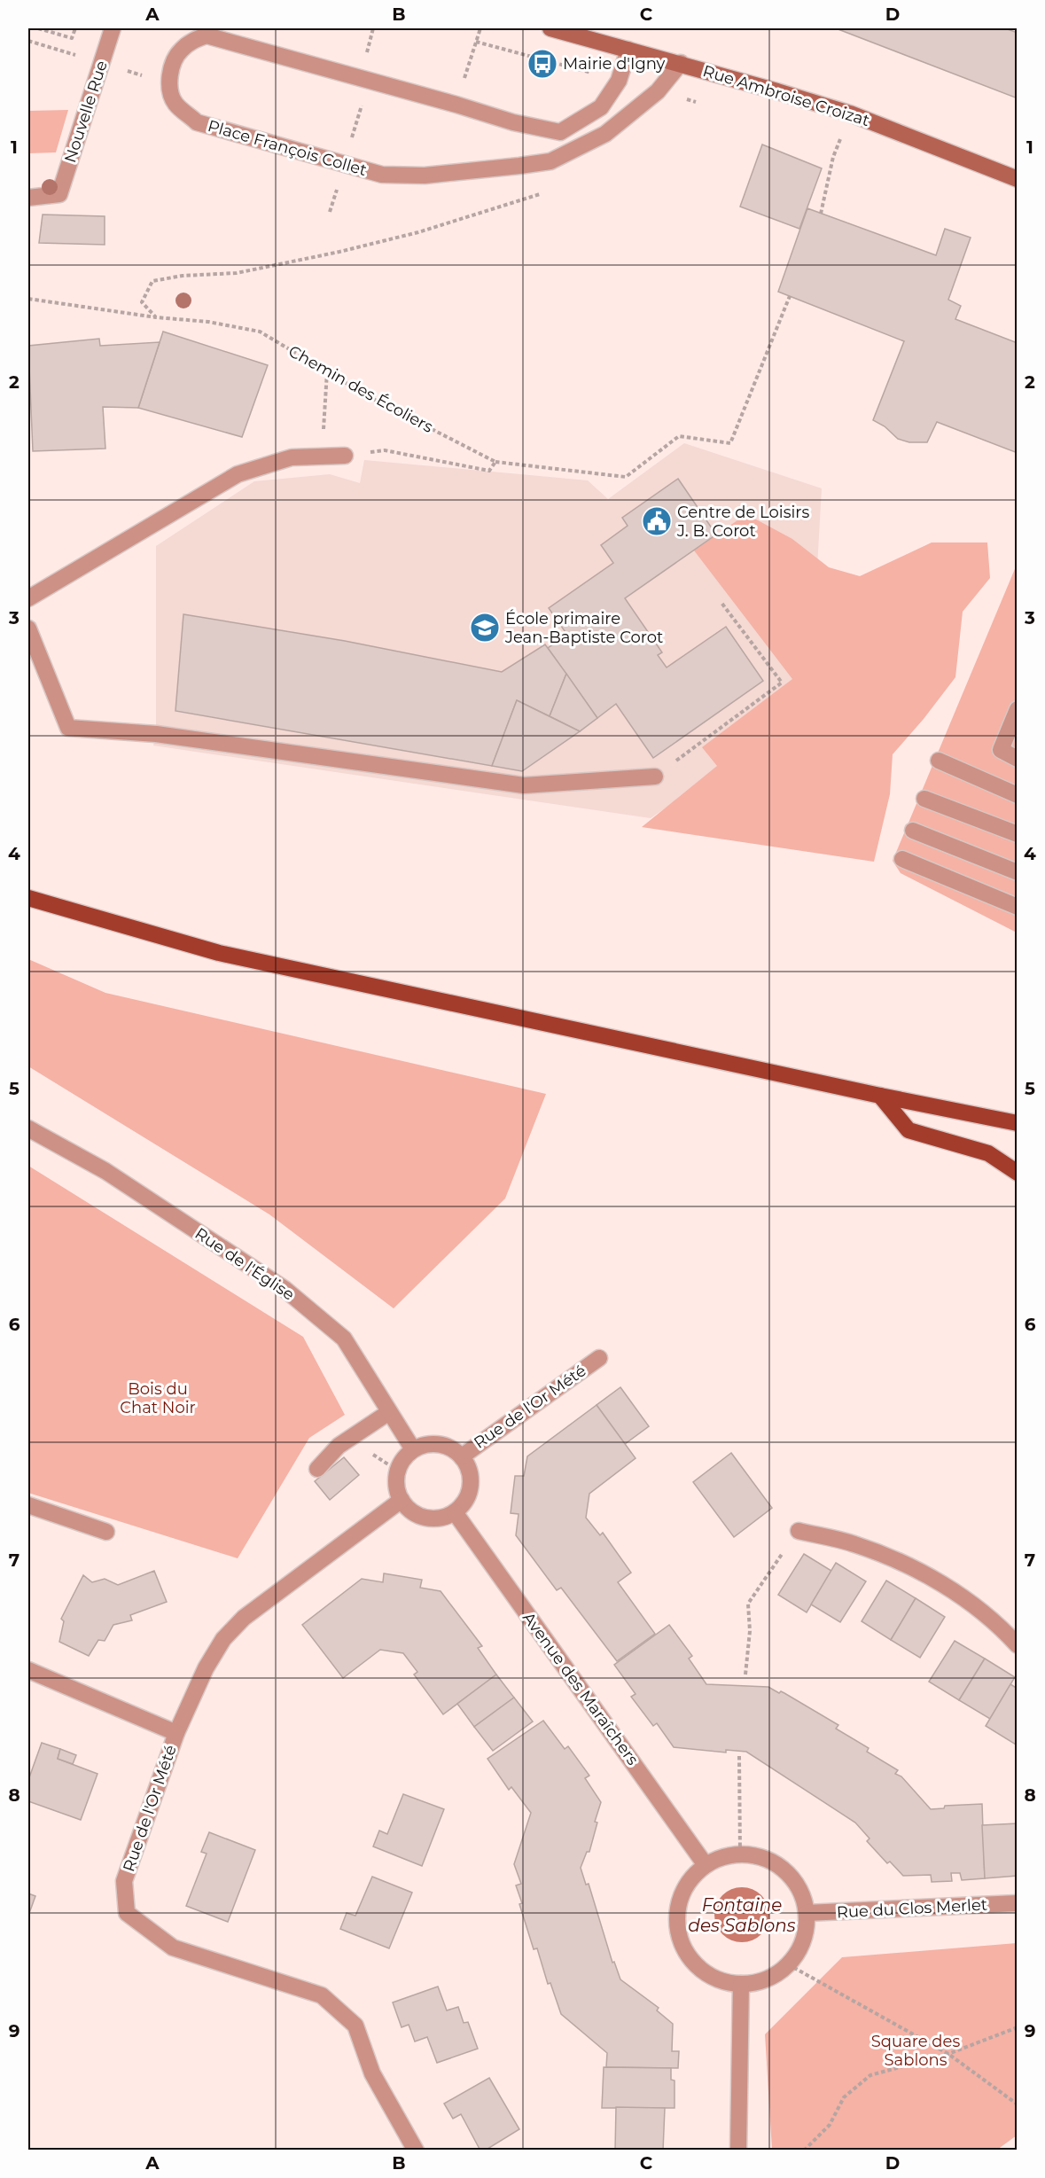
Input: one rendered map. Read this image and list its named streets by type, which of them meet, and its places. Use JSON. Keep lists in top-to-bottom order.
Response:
{
  "streets": {
    "street": [
      "Rue Ambroise Croizat",
      "Nouvelle Rue",
      "Place François Collet",
      "Rue de l'Église",
      "Rue de l'Or Mété",
      "Avenue des Maraîchers",
      "Rue du Clos Merlet"
    ],
    "path": ["Chemin des Écoliers"]
  },
  "crossings": [
    ["Rue Ambroise Croizat", "Place François Collet"],
    ["Rue de l'Église", "Rue de l'Or Mété"],
    ["Rue de l'Église", "Avenue des Maraîchers"],
    ["Rue de l'Or Mété", "Avenue des Maraîchers"],
    ["Avenue des Maraîchers", "Rue du Clos Merlet"]
  ],
  "water": ["Fontaine des Sablons"],
  "parks": ["Bois du Chat Noir", "Square des Sablons"],
  "places": {
    "bus stop": ["Mairie d'Igny"],
    "public building": ["Centre de Loisirs J. B. Corot"],
    "school or university": ["École primaire Jean-Baptiste Corot"]
  },
  "grid": {
    "columns": [
      "A",
      "B",
      "C",
      "D"
    ],
    "rows": [
      "1",
      "2",
      "3",
      "4",
      "5",
      "6",
      "7",
      "8",
      "9"
    ]
  }
}
